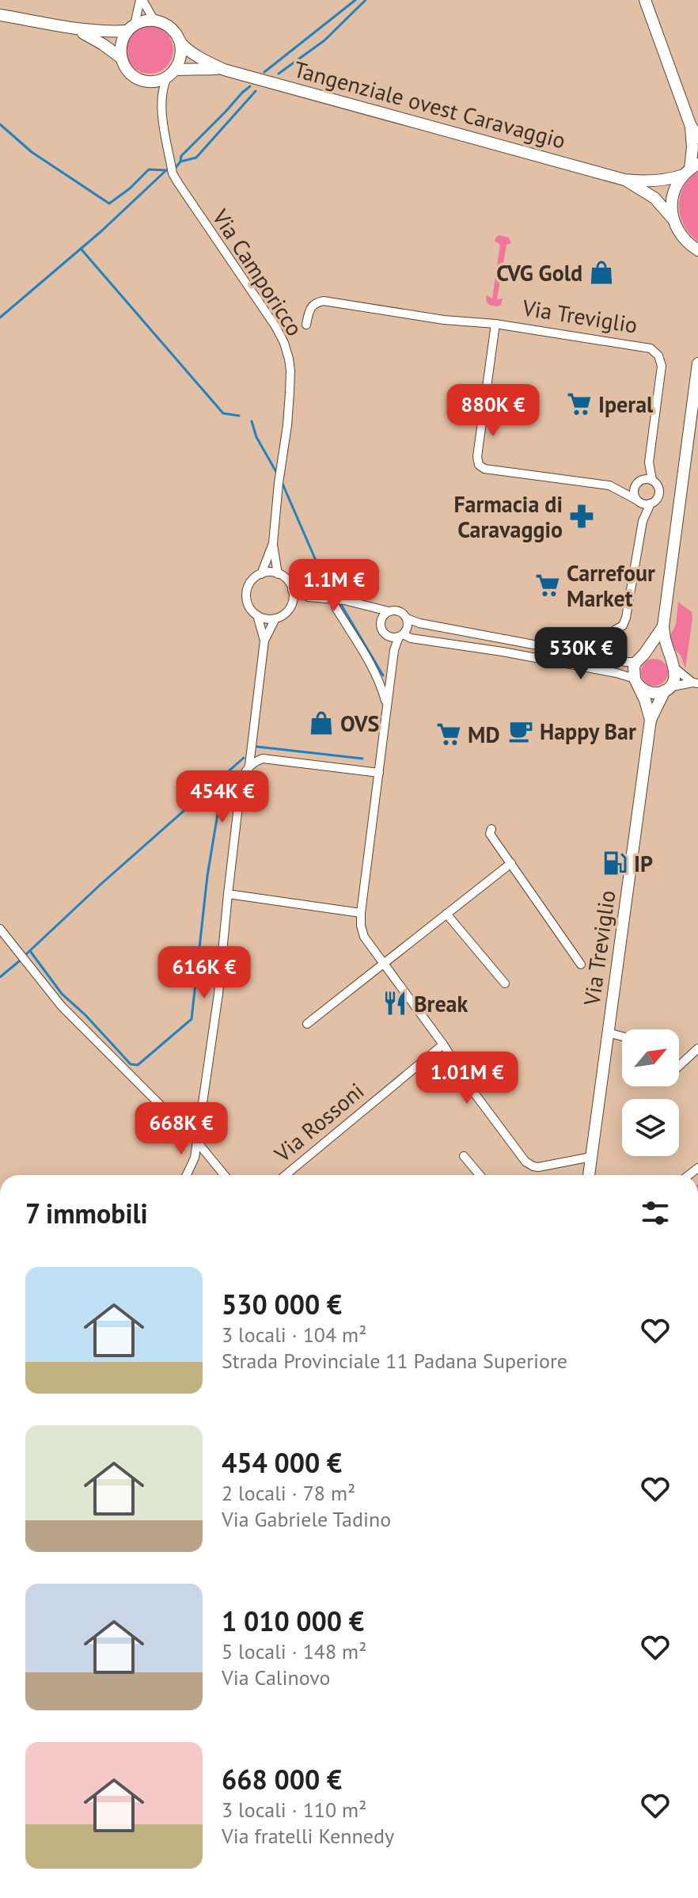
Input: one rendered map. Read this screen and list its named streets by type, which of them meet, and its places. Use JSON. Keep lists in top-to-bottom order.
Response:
{
  "streets": {
    "main road": ["Tangenziale ovest Caravaggio", "Via Treviglio"],
    "street": ["Via Camporicco", "Via Rossoni"]
  },
  "crossings": [
    ["Tangenziale ovest Caravaggio", "Via Camporicco"]
  ],
  "places": {
    "shop": ["CVG Gold", "OVS"],
    "supermarket": ["Iperal", "Carrefour Market", "MD"],
    "pharmacy": ["Farmacia di Caravaggio"],
    "cafe": ["Happy Bar"],
    "fuel station": ["IP"],
    "restaurant": ["Break"]
  },
  "north": "top right",
  "page": {
    "price": [
      "880K €",
      "1.1M €",
      "530K €",
      "454K €",
      "616K €",
      "1.01M €",
      "668K €"
    ],
    "heading": "7 immobili",
    "list": [
      {
        "name": "530 000 €",
        "note": "3 locali · 104 m² · Strada Provinciale 11 Padana Superiore"
      },
      {
        "name": "454 000 €",
        "note": "2 locali · 78 m² · Via Gabriele Tadino"
      },
      {
        "name": "1 010 000 €",
        "note": "5 locali · 148 m² · Via Calinovo"
      },
      {
        "name": "668 000 €",
        "note": "3 locali · 110 m² · Via fratelli Kennedy"
      }
    ]
  }
}
